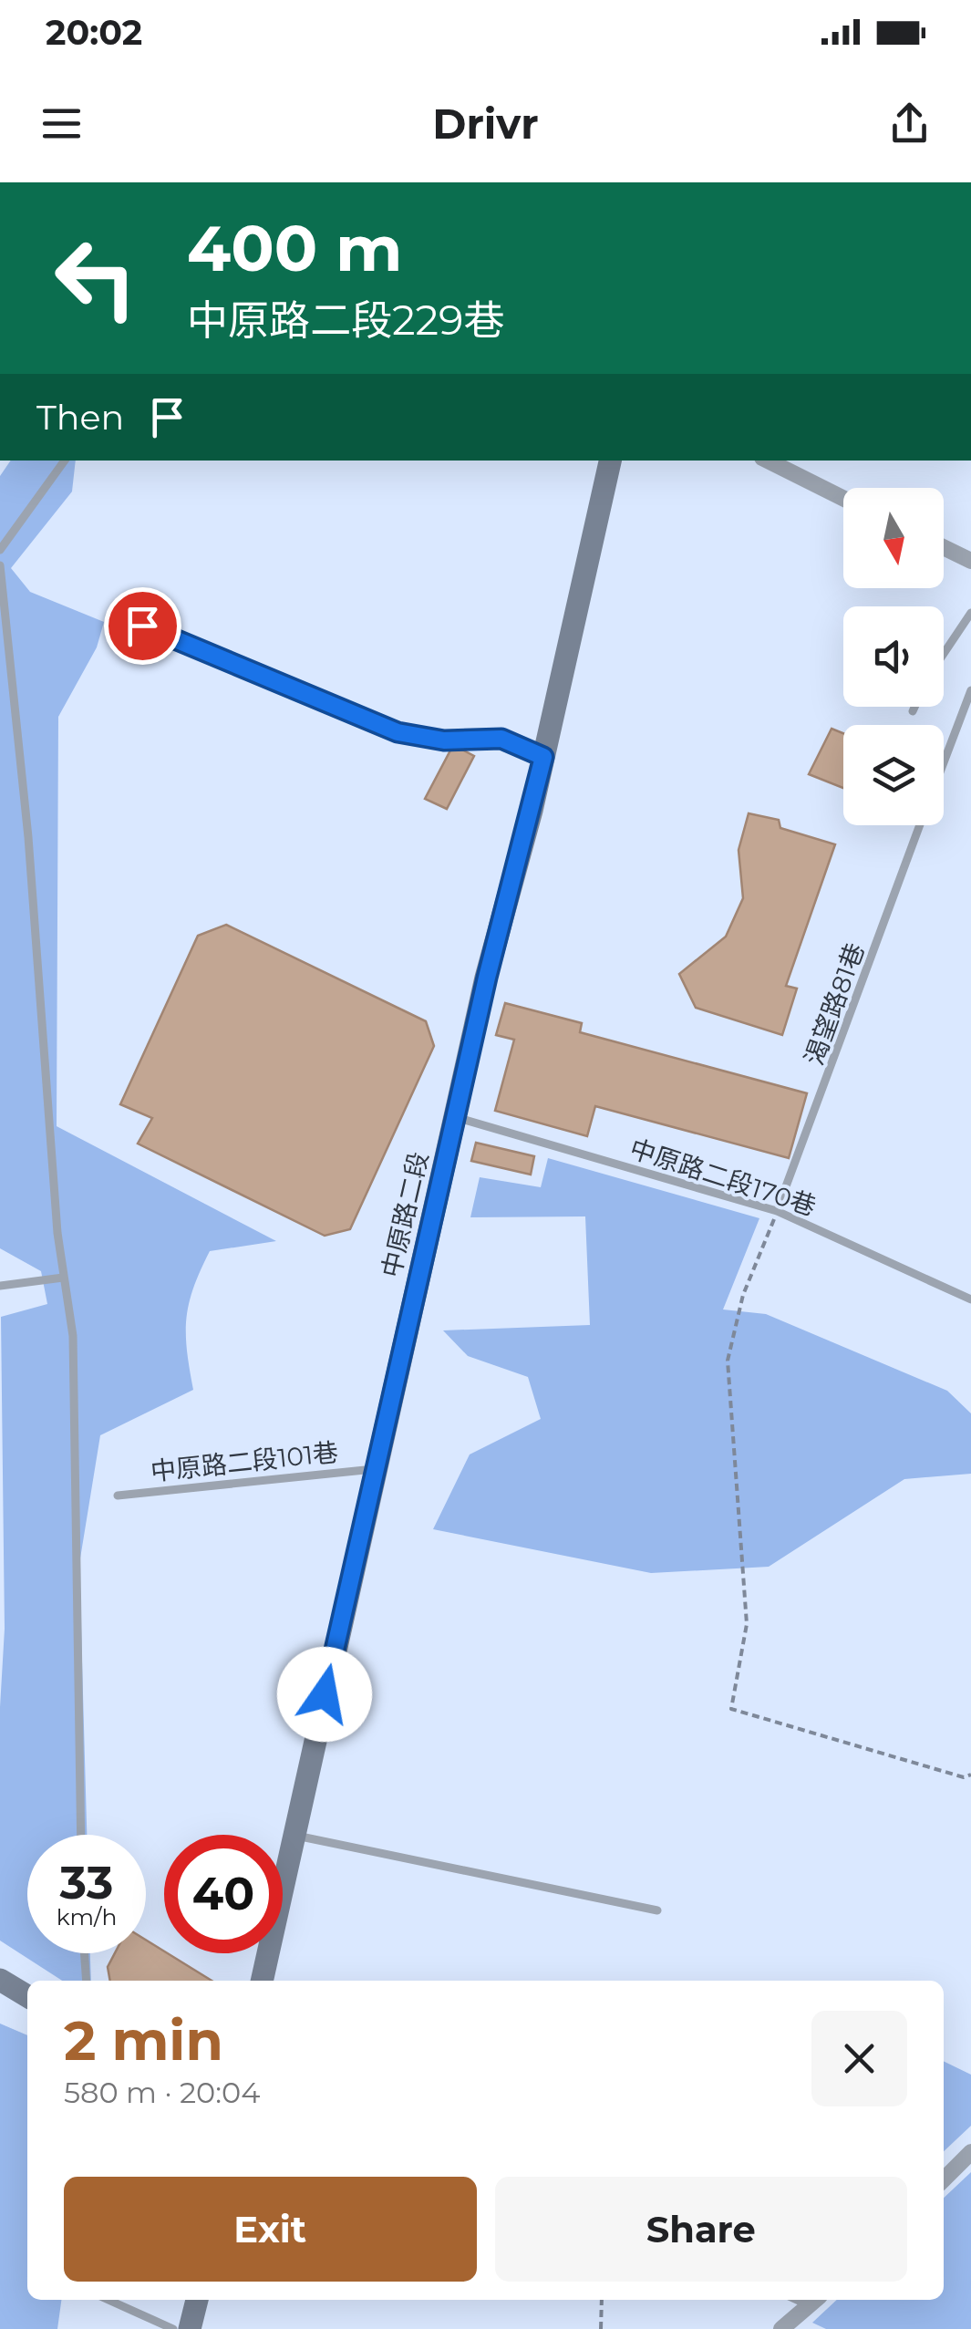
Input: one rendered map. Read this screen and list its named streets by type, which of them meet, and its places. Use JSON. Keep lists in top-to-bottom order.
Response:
{
  "streets": {
    "street": ["中原路二段"],
    "lane": ["渴望路81巷", "中原路二段170巷", "中原路二段101巷"]
  },
  "crossings": [
    ["渴望路81巷", "中原路二段170巷"],
    ["中原路二段170巷", "中原路二段"],
    ["中原路二段", "中原路二段101巷"]
  ],
  "north": "bottom",
  "page": {
    "status": "20:02",
    "header": "Drivr",
    "turn": ["400 m", "中原路二段229巷"],
    "then": "Then",
    "speed": "33 km/h",
    "limit": "40",
    "heading": ["2 min", "580 m · 20:04"],
    "buttons": ["Exit", "Share"]
  }
}
